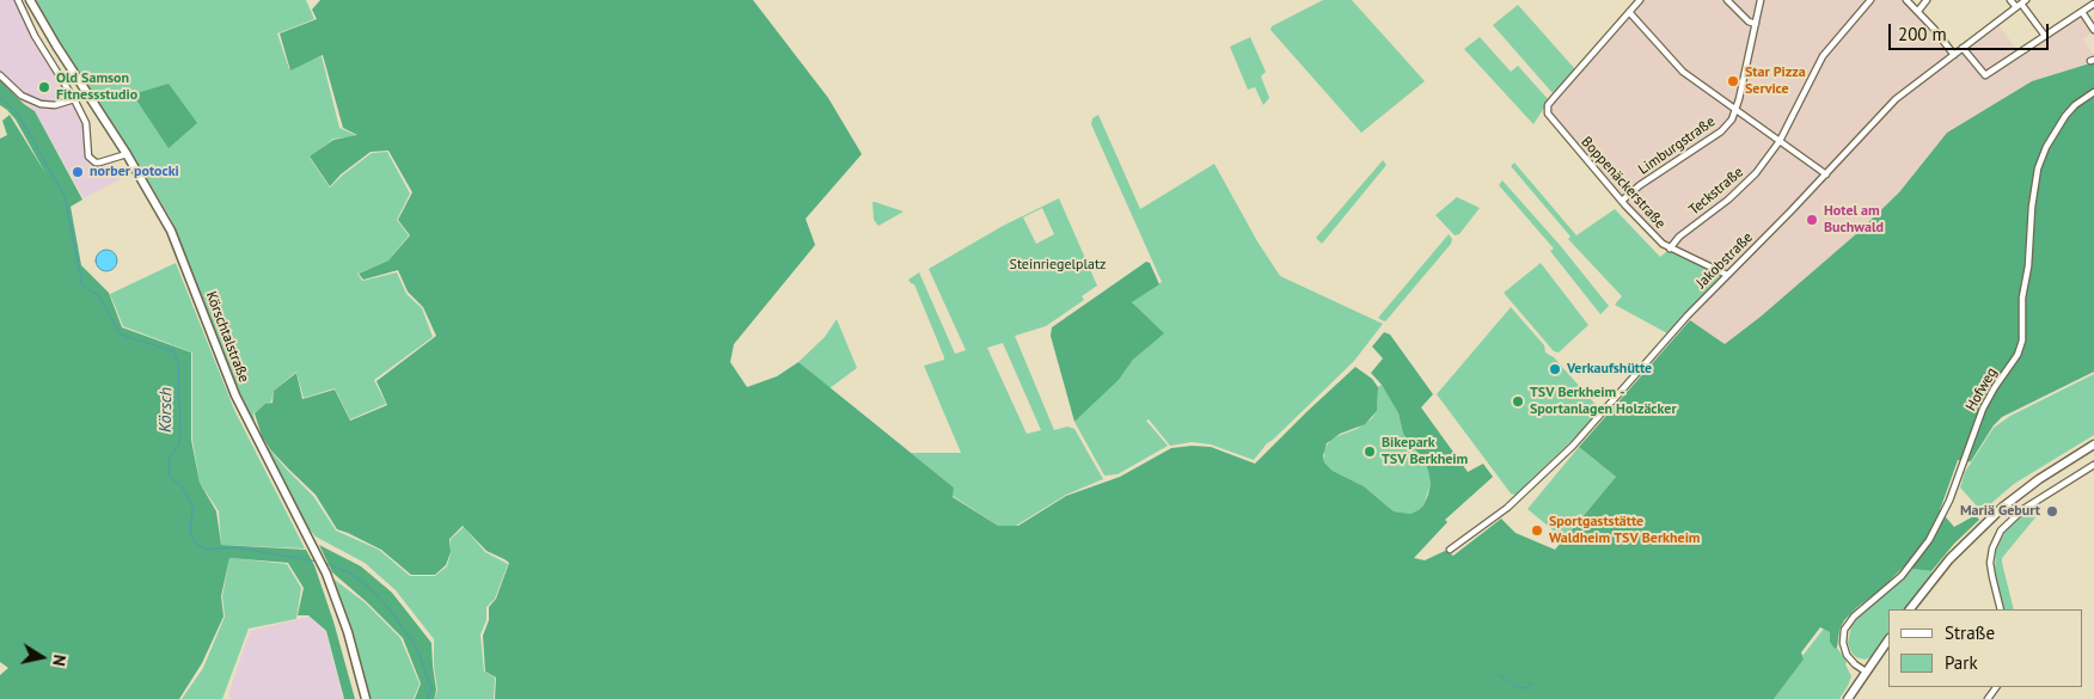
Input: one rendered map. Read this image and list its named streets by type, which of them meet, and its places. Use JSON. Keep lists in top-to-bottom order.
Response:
{
  "streets": {
    "main road": ["Körschtalstraße"],
    "street": [
      "Limburgstraße",
      "Boppenäckerstraße",
      "Teckstraße",
      "Jakobstraße",
      "Hofweg"
    ]
  },
  "crossings": [
    ["Limburgstraße", "Boppenäckerstraße"],
    ["Boppenäckerstraße", "Teckstraße"],
    ["Boppenäckerstraße", "Jakobstraße"]
  ],
  "water": ["Körsch"],
  "parks": ["Steinriegelplatz"],
  "places": [
    "Star Pizza Service",
    "Old Samson Fitnessstudio",
    "norber potocki",
    "Hotel am Buchwald",
    "Verkaufshütte",
    "TSV Berkheim - Sportanlagen Holzäcker",
    "Bikepark TSV Berkheim",
    "Mariä Geburt",
    "Sportgaststätte Waldheim TSV Berkheim"
  ],
  "legend": ["Straße", "Park"],
  "scale_bar": "200 m",
  "north": "right"
}
